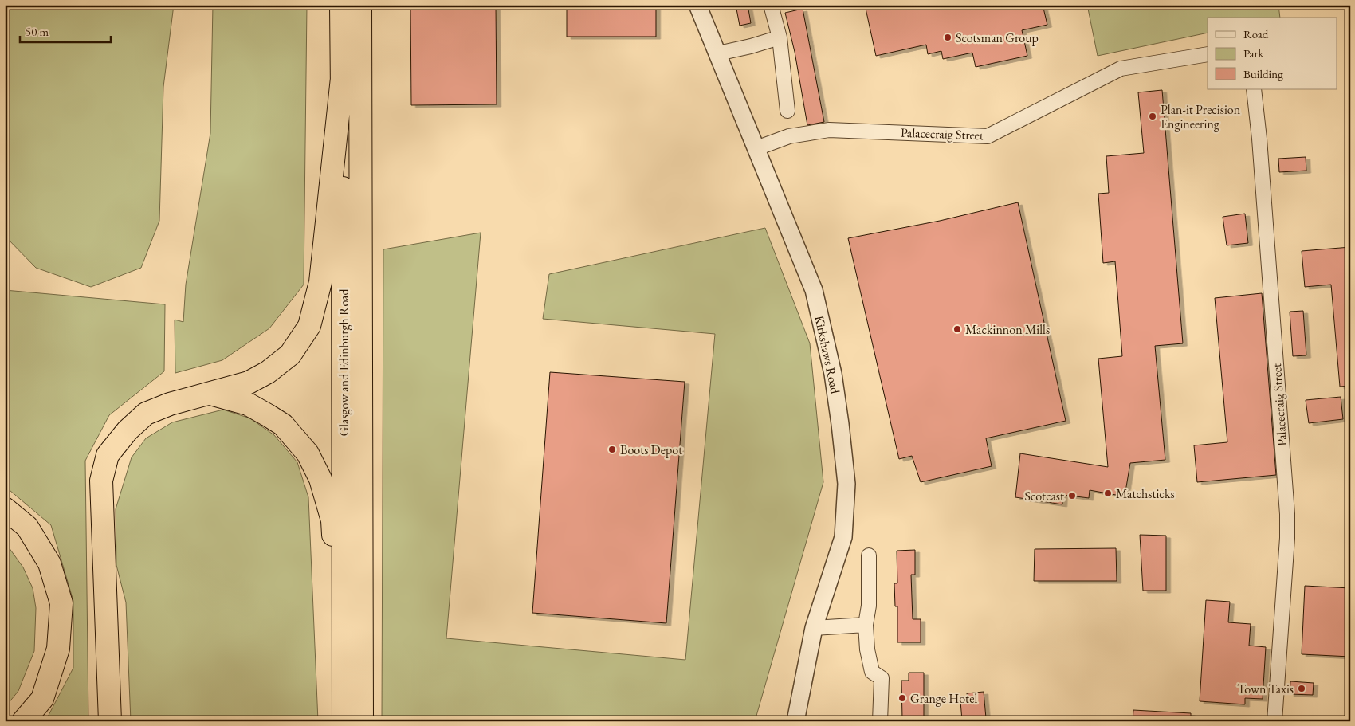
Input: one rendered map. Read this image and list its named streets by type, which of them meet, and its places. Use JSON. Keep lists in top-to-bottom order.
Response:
{
  "streets": {
    "highway": ["Glasgow and Edinburgh Road"],
    "street": ["Palacecraig Street", "Kirkshaws Road"]
  },
  "crossings": [
    ["Palacecraig Street", "Kirkshaws Road"]
  ],
  "places": [
    "Scotsman Group",
    "Plan-it Precision Engineering",
    "Mackinnon Mills",
    "Boots Depot",
    "Matchsticks",
    "Scotcast",
    "Town Taxis",
    "Grange Hotel"
  ],
  "legend": ["Road", "Park", "Building"],
  "scale_bar": "50 m"
}
